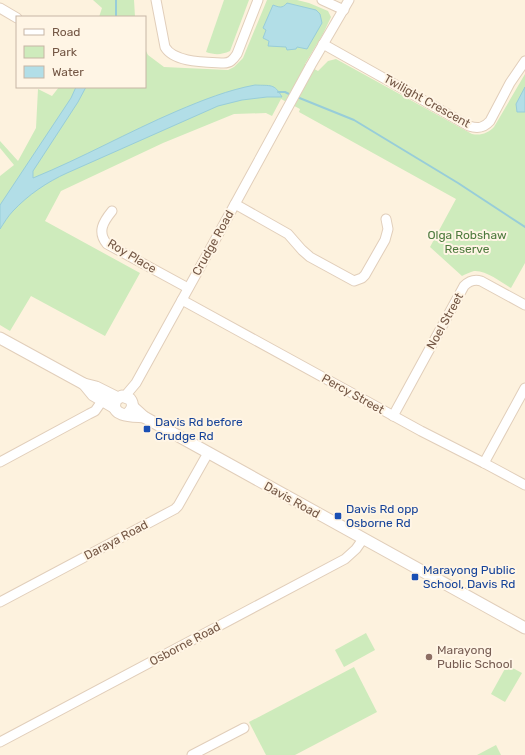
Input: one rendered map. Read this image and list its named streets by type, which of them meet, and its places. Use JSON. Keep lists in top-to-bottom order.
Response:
{
  "streets": {
    "street": [
      "Twilight Crescent",
      "Crudge Road",
      "Roy Place",
      "Noel Street",
      "Percy Street",
      "Davis Road",
      "Daraya Road",
      "Osborne Road"
    ]
  },
  "crossings": [
    ["Twilight Crescent", "Crudge Road"],
    ["Crudge Road", "Roy Place"],
    ["Crudge Road", "Percy Street"],
    ["Crudge Road", "Davis Road"],
    ["Noel Street", "Percy Street"],
    ["Davis Road", "Daraya Road"],
    ["Davis Road", "Osborne Road"]
  ],
  "parks": ["Olga Robshaw Reserve"],
  "places": {
    "transit": ["Davis Rd before Crudge Rd", "Davis Rd opp Osborne Rd", "Marayong Public School, Davis Rd"],
    "other": ["Marayong Public School"]
  },
  "legend": ["Road", "Park", "Water"]
}
